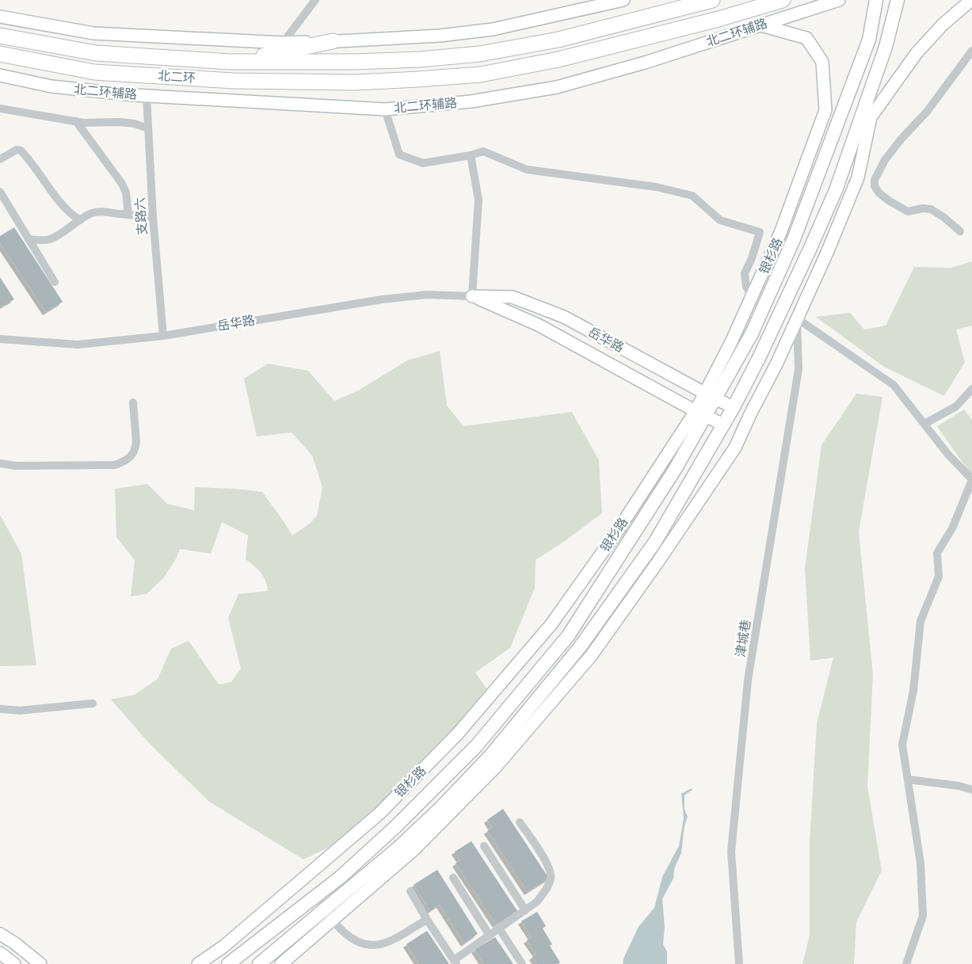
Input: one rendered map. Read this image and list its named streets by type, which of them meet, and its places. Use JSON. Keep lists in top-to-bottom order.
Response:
{
  "streets": {
    "highway": ["北二环"],
    "main road": ["银杉路"],
    "street": [
      "北二环辅路",
      "支路六",
      "岳华路",
      "津城巷"
    ]
  },
  "crossings": [
    ["北二环辅路", "支路六"],
    ["北二环辅路", "银杉路"],
    ["支路六", "岳华路"],
    ["银杉路", "岳华路"]
  ]
}
